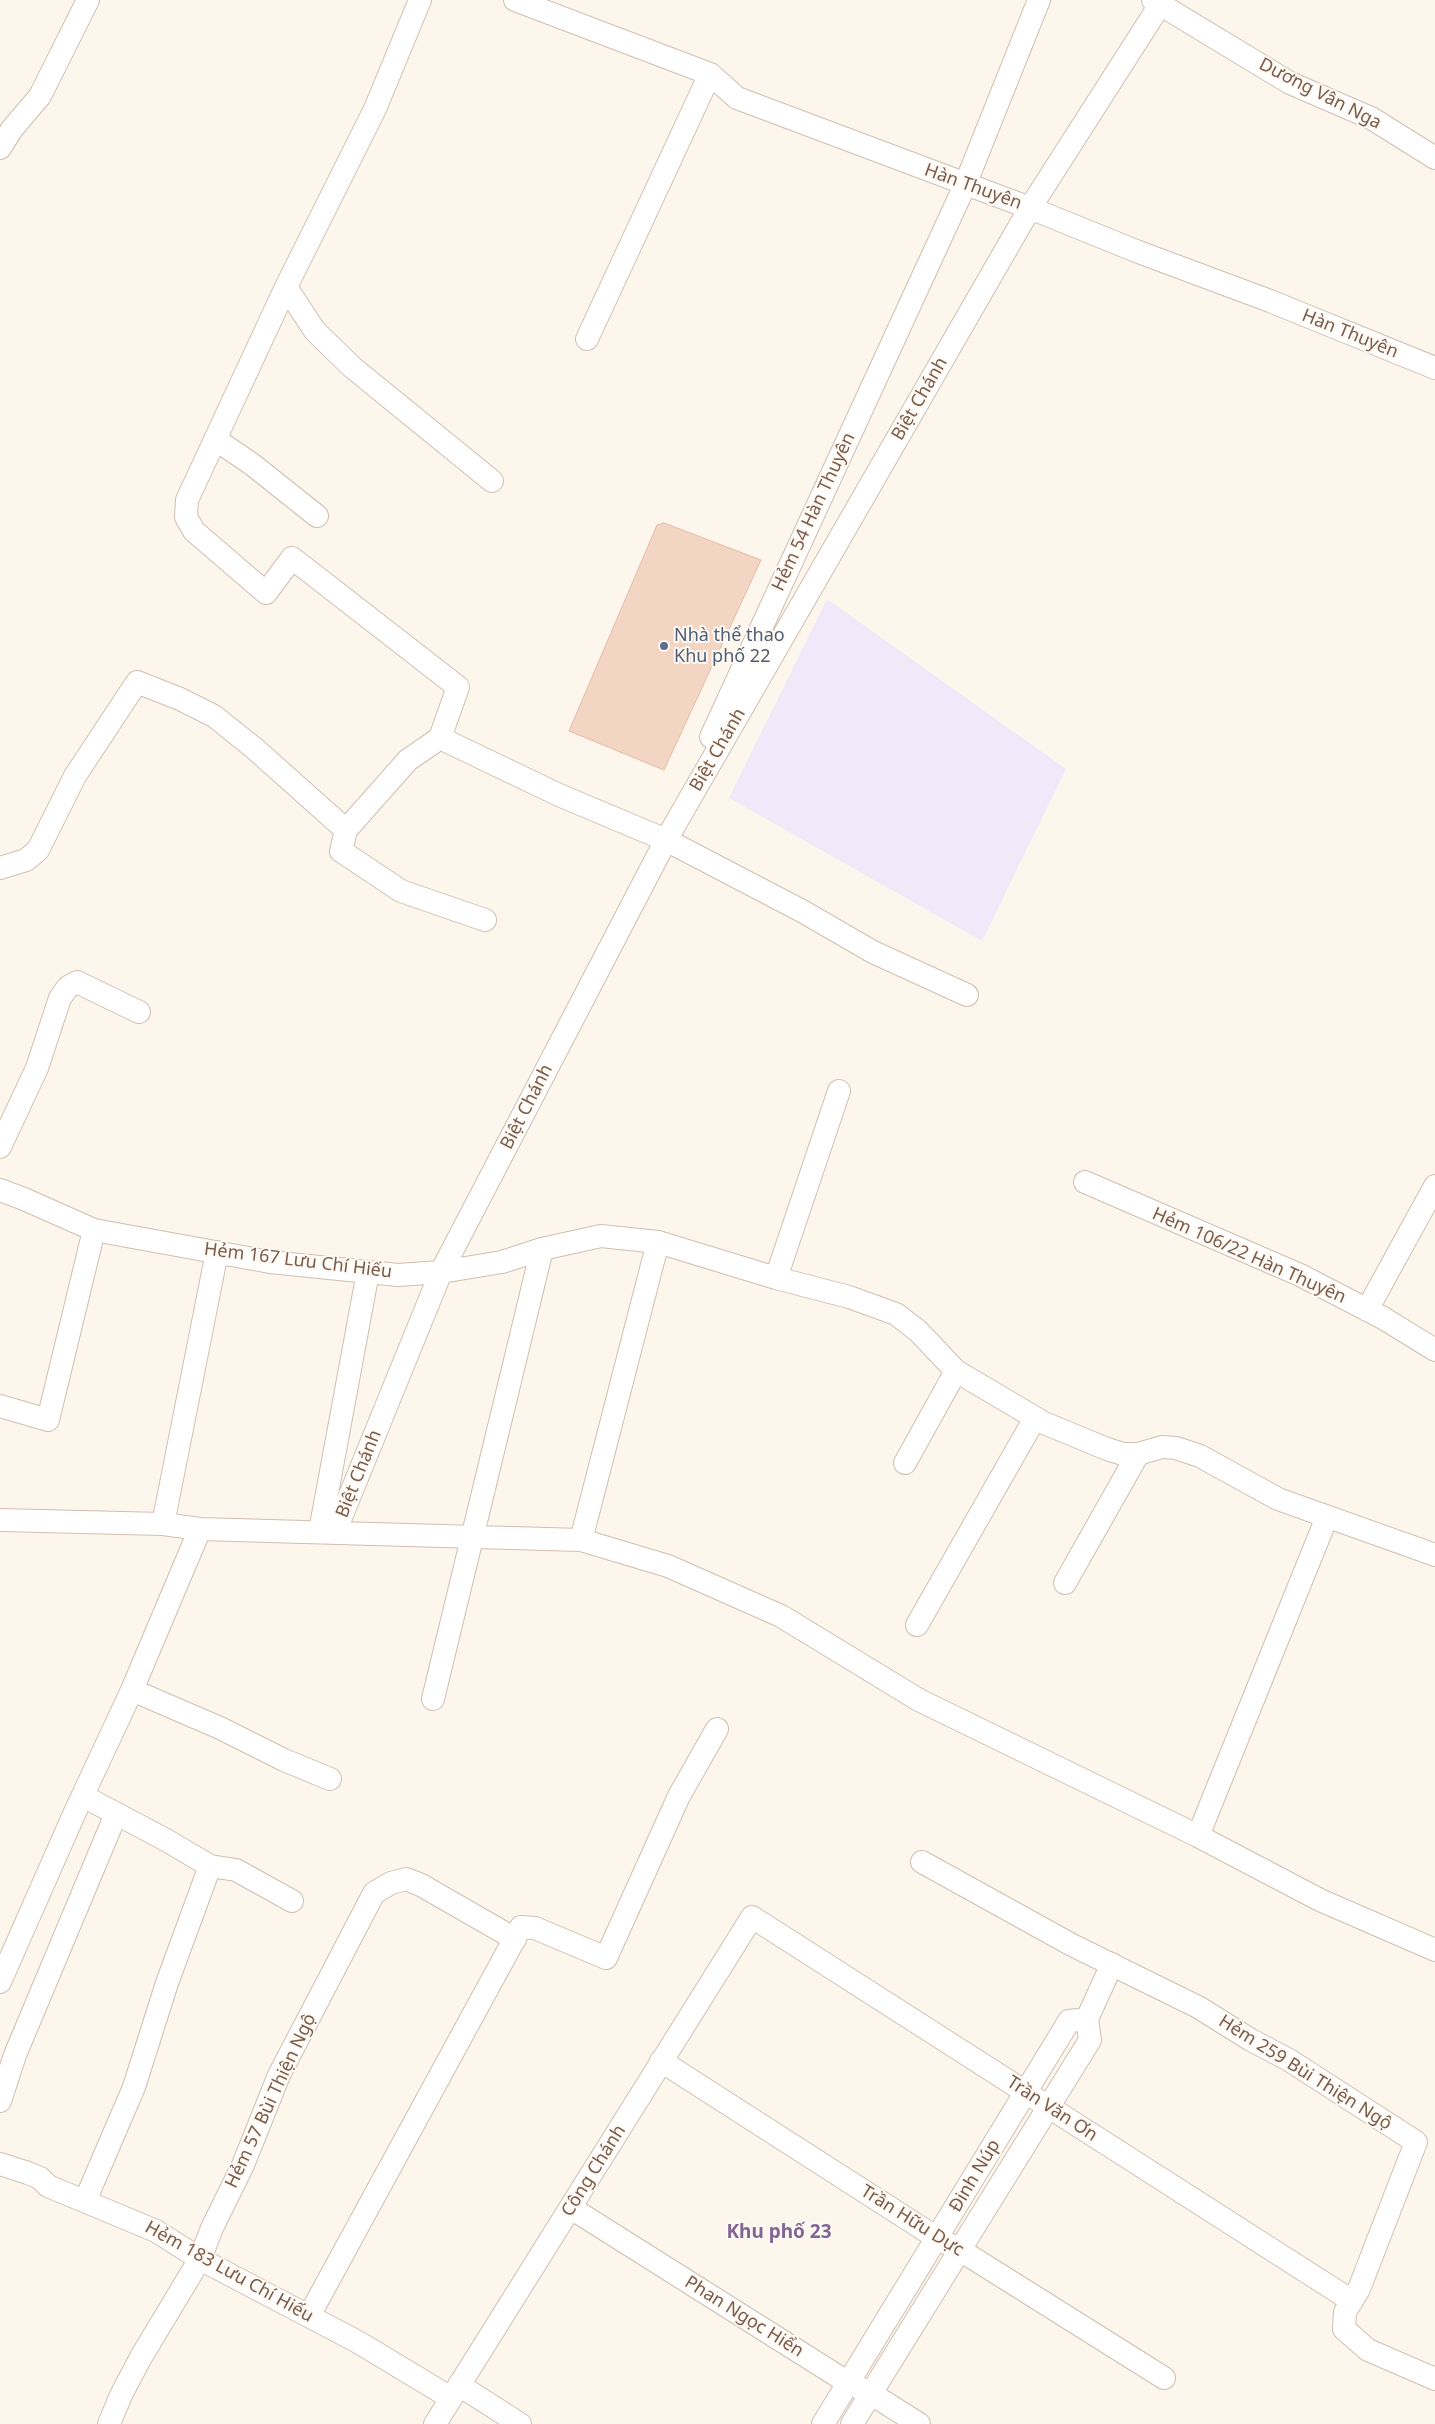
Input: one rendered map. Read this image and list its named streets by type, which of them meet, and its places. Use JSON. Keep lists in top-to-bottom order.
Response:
{
  "streets": {
    "street": [
      "Dương Vân Nga",
      "Hàn Thuyên",
      "Biệt Chánh",
      "Hẻm 54 Hàn Thuyên",
      "Hẻm 106/22 Hàn Thuyên",
      "Hẻm 167 Lưu Chí Hiếu",
      "Hẻm 259 Bùi Thiện Ngộ",
      "Hẻm 57 Bùi Thiện Ngộ",
      "Trần Văn Ơn",
      "Công Chánh",
      "Đinh Núp",
      "Trần Hữu Dực",
      "Hẻm 183 Lưu Chí Hiếu",
      "Phan Ngọc Hiển"
    ]
  },
  "crossings": [
    ["Dương Vân Nga", "Biệt Chánh"],
    ["Hàn Thuyên", "Biệt Chánh"],
    ["Hàn Thuyên", "Hẻm 54 Hàn Thuyên"],
    ["Biệt Chánh", "Hẻm 54 Hàn Thuyên"],
    ["Biệt Chánh", "Hẻm 167 Lưu Chí Hiếu"],
    ["Hẻm 259 Bùi Thiện Ngộ", "Trần Văn Ơn"],
    ["Hẻm 259 Bùi Thiện Ngộ", "Đinh Núp"],
    ["Hẻm 57 Bùi Thiện Ngộ", "Hẻm 183 Lưu Chí Hiếu"],
    ["Trần Văn Ơn", "Công Chánh"],
    ["Trần Văn Ơn", "Đinh Núp"],
    ["Công Chánh", "Trần Hữu Dực"],
    ["Công Chánh", "Hẻm 183 Lưu Chí Hiếu"],
    ["Công Chánh", "Phan Ngọc Hiển"],
    ["Đinh Núp", "Trần Hữu Dực"],
    ["Đinh Núp", "Phan Ngọc Hiển"]
  ],
  "districts": ["Khu phố 23"],
  "places": ["Nhà thể thao Khu phố 22"]
}
